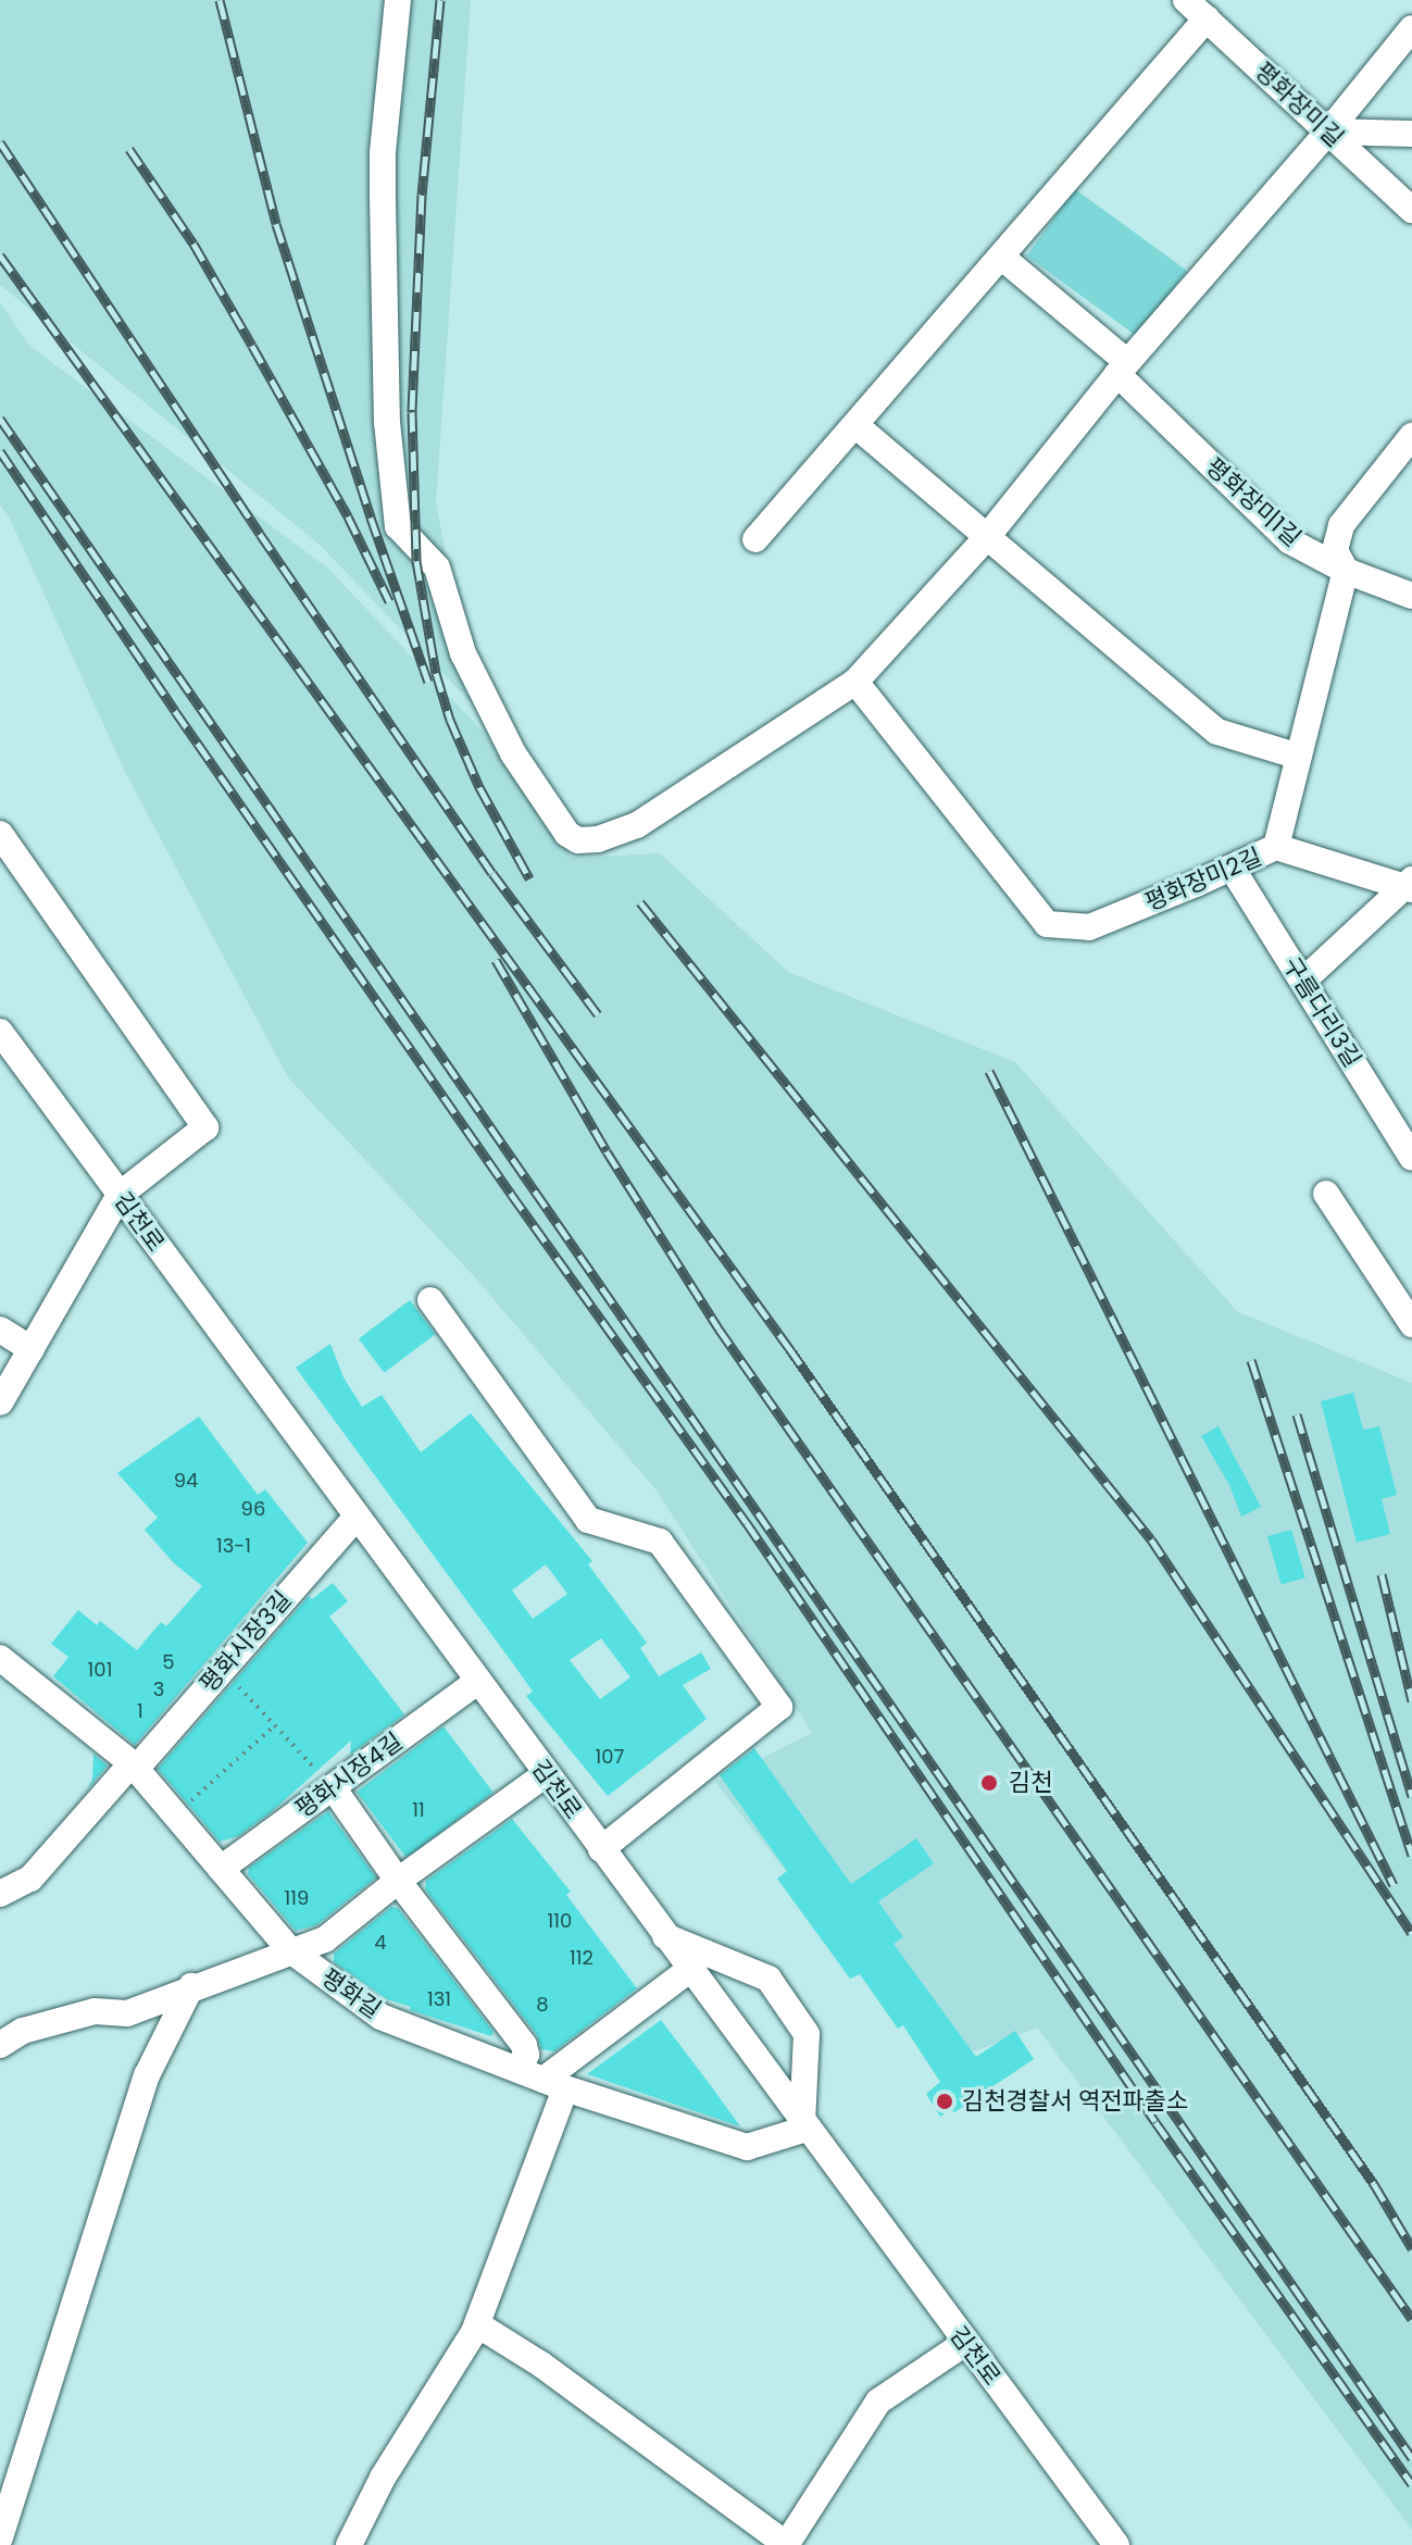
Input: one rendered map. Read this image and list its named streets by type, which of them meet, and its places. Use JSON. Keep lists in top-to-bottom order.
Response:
{
  "streets": {
    "street": [
      "평화장미길",
      "평화장미1길",
      "평화장미2길",
      "구름다리3길",
      "김천로",
      "평화시장3길",
      "평화시장4길",
      "평화길"
    ]
  },
  "crossings": [
    ["평화장미1길", "평화장미2길"],
    ["평화장미2길", "구름다리3길"],
    ["김천로", "평화시장3길"],
    ["김천로", "평화시장4길"],
    ["김천로", "평화길"],
    ["평화시장3길", "평화길"],
    ["평화시장4길", "평화길"]
  ],
  "places": ["김천", "김천경찰서 역전파출소"],
  "house_numbers": [
    "94",
    "96",
    "13-1",
    "5",
    "101",
    "3",
    "1",
    "107",
    "11",
    "119",
    "110",
    "4",
    "112",
    "131",
    "8"
  ]
}
